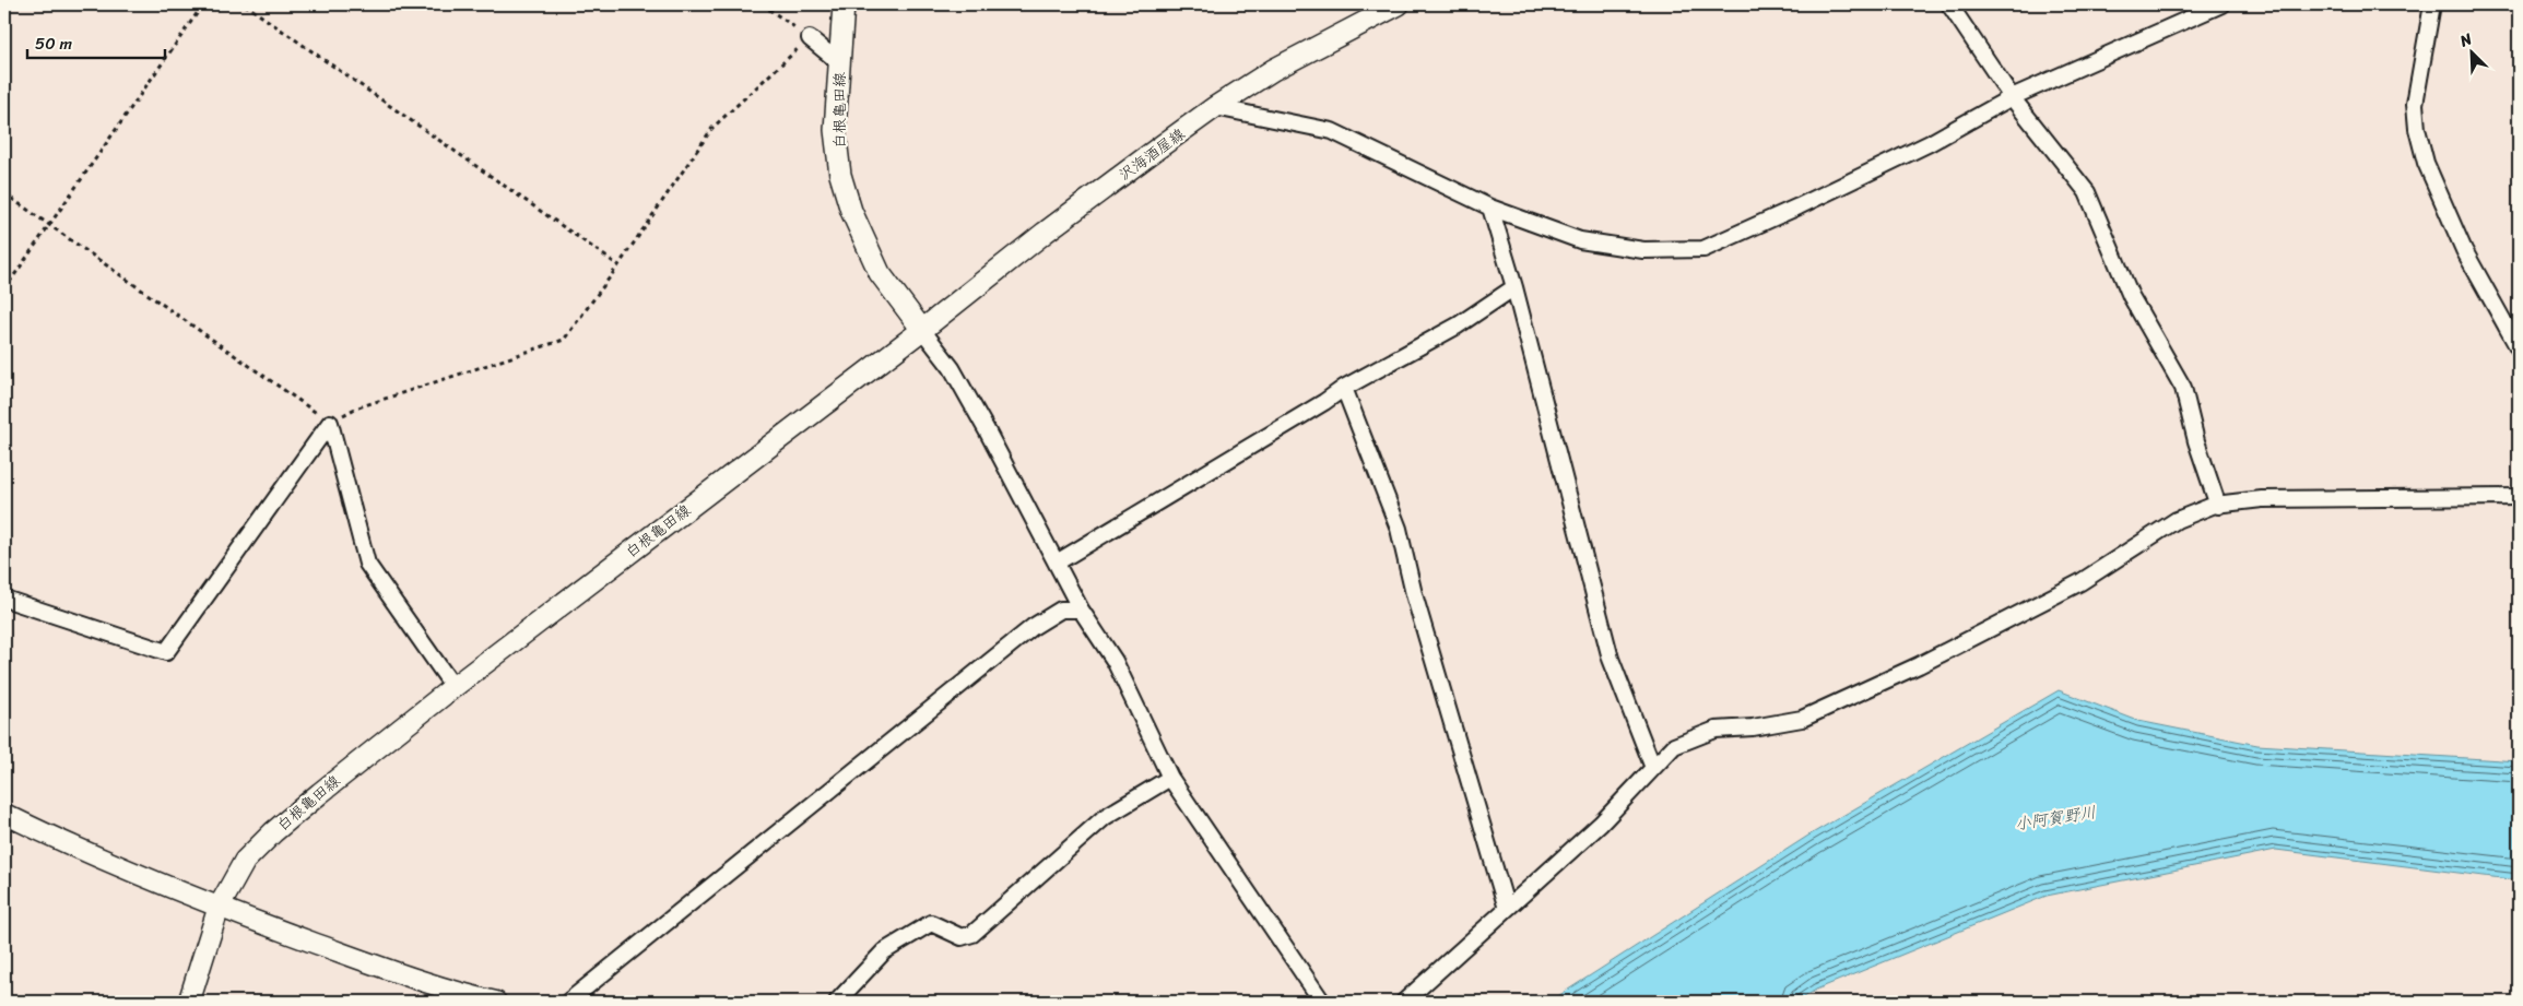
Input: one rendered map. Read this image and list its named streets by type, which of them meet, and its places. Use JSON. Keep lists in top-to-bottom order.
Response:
{
  "streets": {
    "main road": ["白根亀田線", "沢海酒屋線"]
  },
  "crossings": [
    ["白根亀田線", "沢海酒屋線"]
  ],
  "water": ["小阿賀野川"],
  "scale_bar": "50 m",
  "north": "top left"
}
